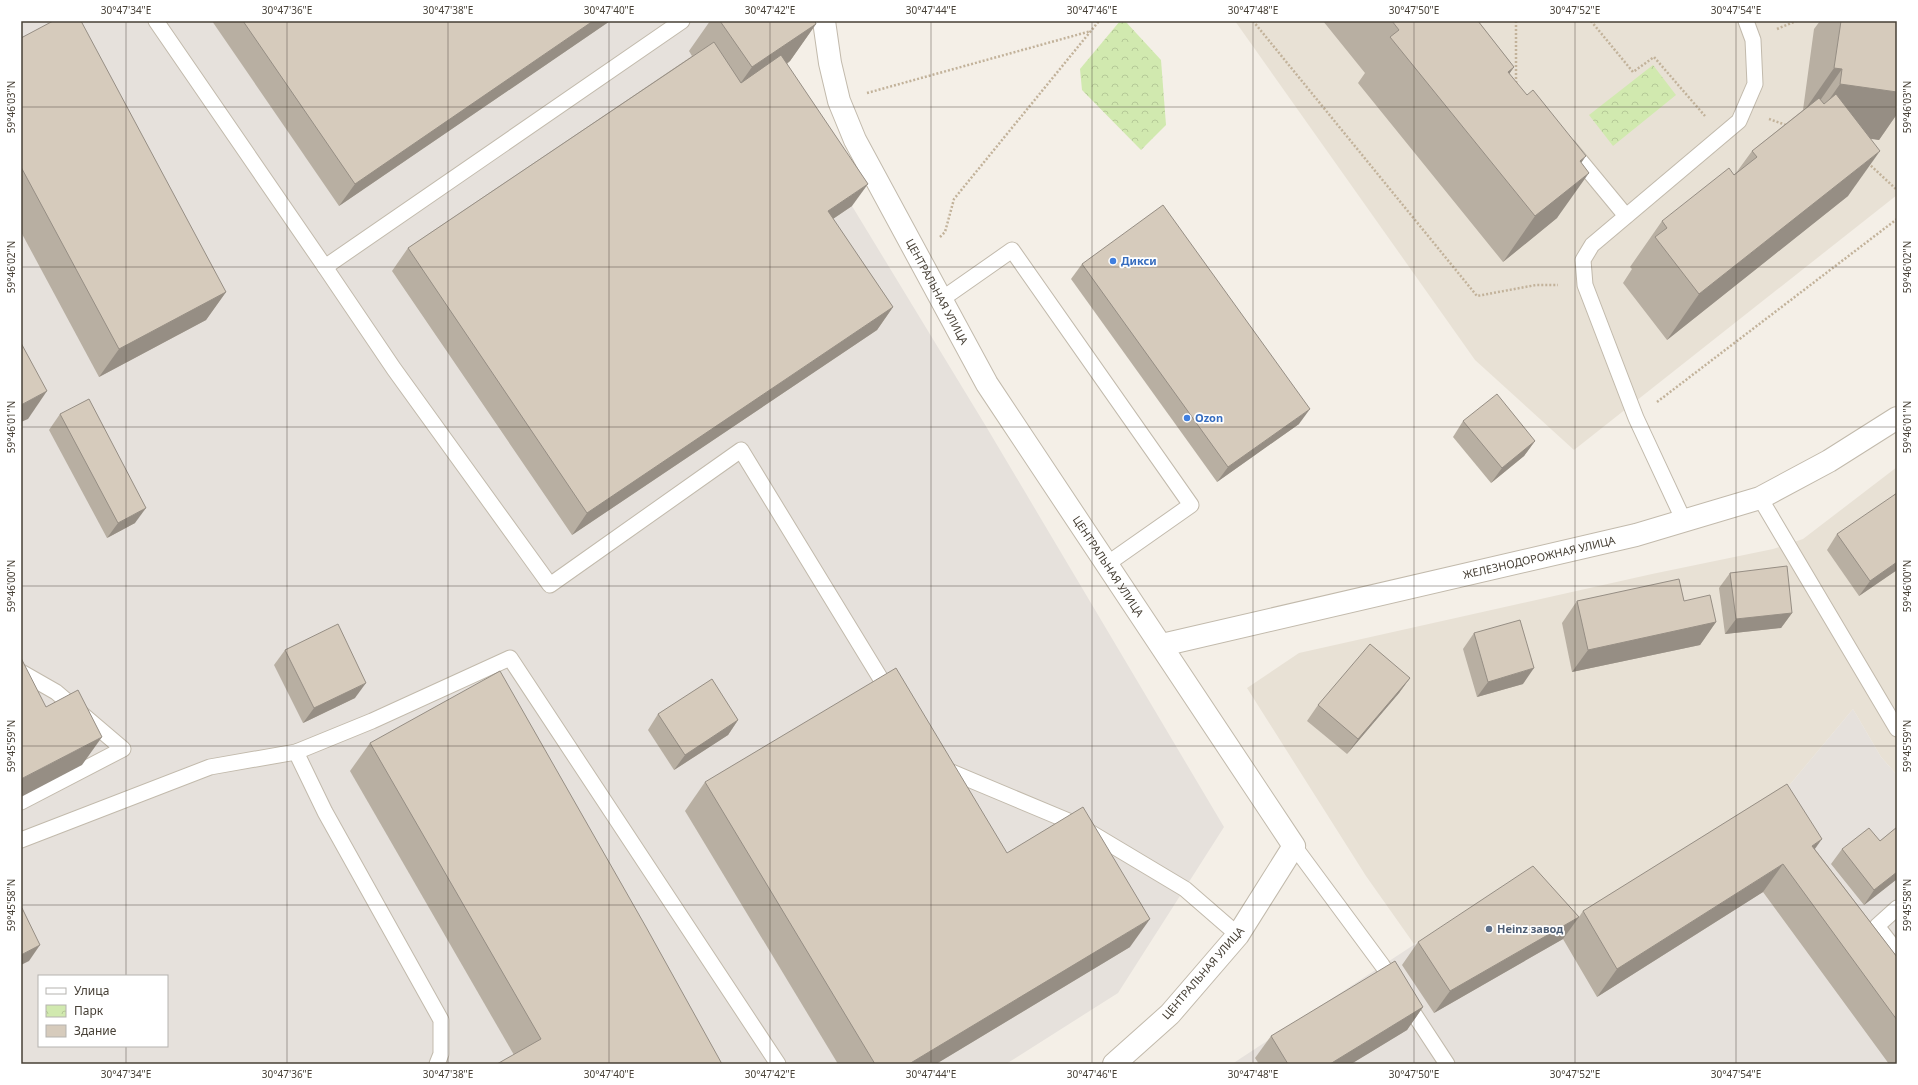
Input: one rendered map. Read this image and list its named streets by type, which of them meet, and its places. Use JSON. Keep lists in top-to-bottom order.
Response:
{
  "streets": {
    "street": ["ЦЕНТРАЛЬНАЯ УЛИЦА", "ЖЕЛЕЗНОДОРОЖНАЯ УЛИЦА"]
  },
  "crossings": [
    ["ЦЕНТРАЛЬНАЯ УЛИЦА", "ЖЕЛЕЗНОДОРОЖНАЯ УЛИЦА"]
  ],
  "places": ["Дикси", "Ozon", "Heinz завод"],
  "legend": ["Улица", "Парк", "Здание"],
  "coordinates": [
    "30°47'34\"E",
    "30°47'36\"E",
    "30°47'38\"E",
    "30°47'40\"E",
    "30°47'42\"E",
    "30°47'44\"E",
    "30°47'46\"E",
    "30°47'48\"E",
    "30°47'50\"E",
    "30°47'52\"E",
    "30°47'54\"E",
    "59°46'03\"N",
    "59°46'02\"N",
    "59°46'01\"N",
    "59°46'00\"N",
    "59°45'59\"N",
    "59°45'58\"N"
  ]
}
